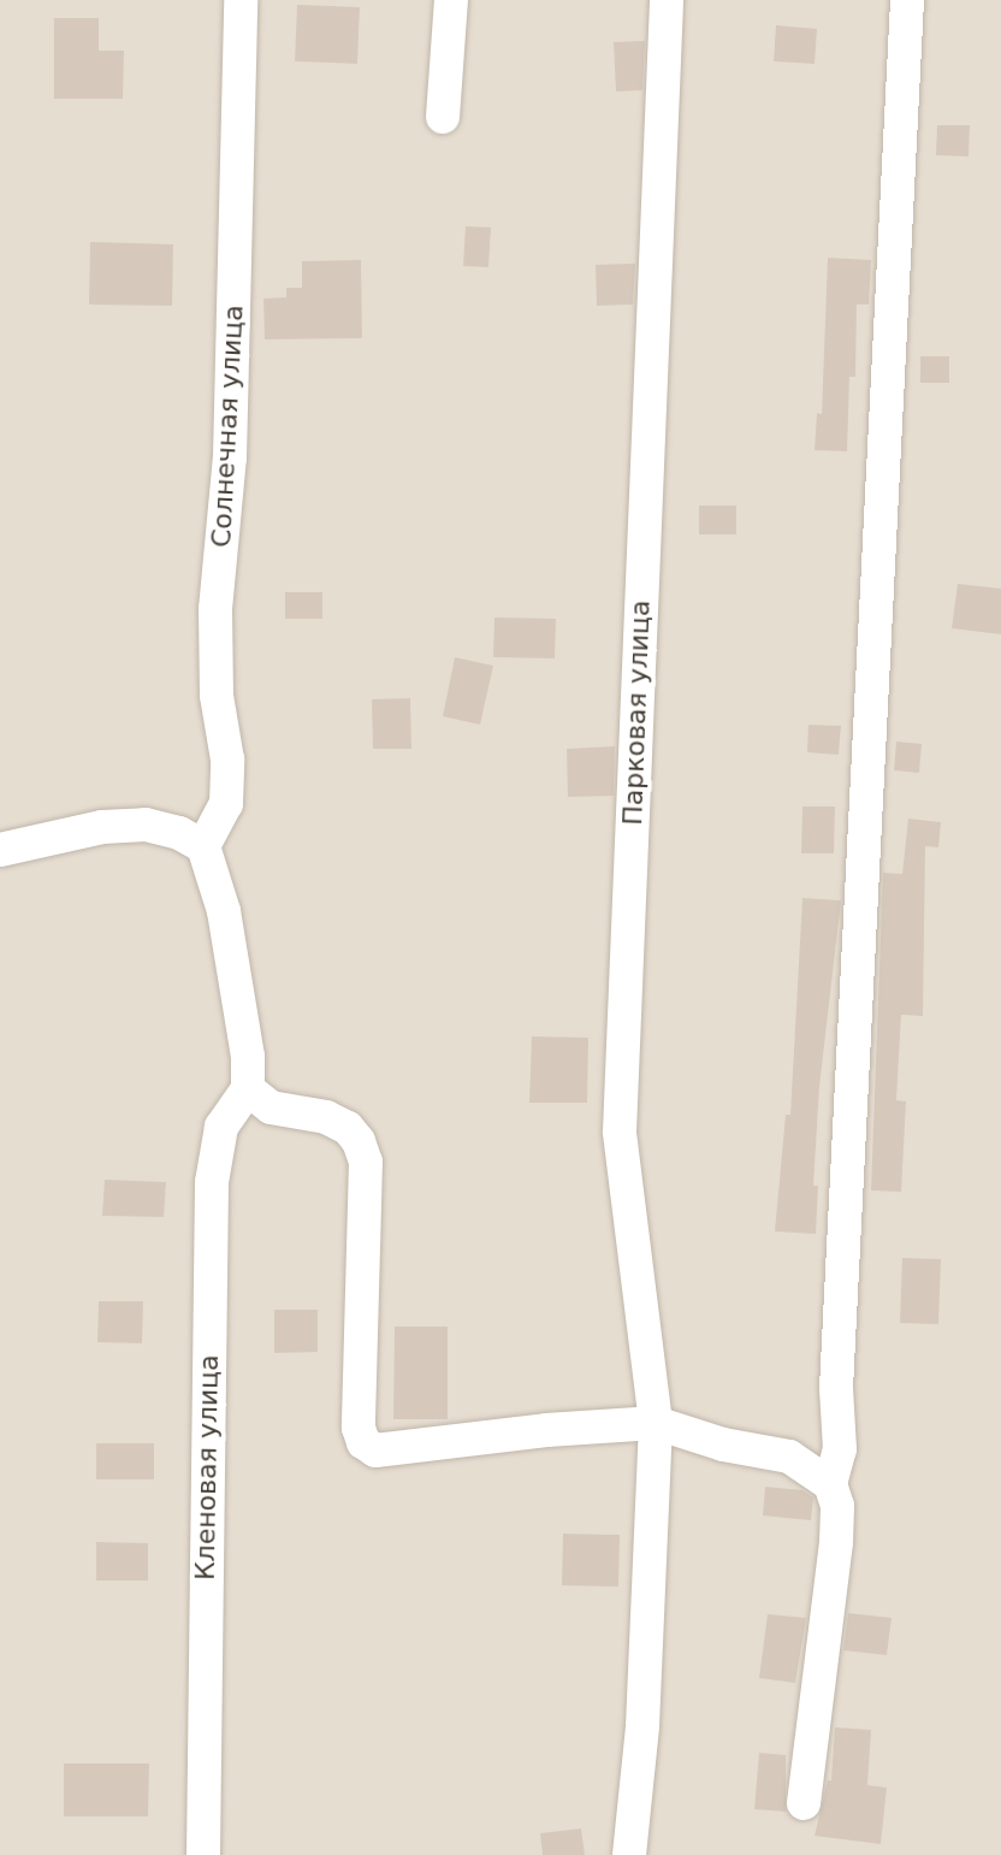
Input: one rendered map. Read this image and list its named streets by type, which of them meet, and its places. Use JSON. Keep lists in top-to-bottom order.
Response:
{
  "streets": {
    "street": ["Солнечная улица", "Парковая улица", "Кленовая улица"]
  }
}
